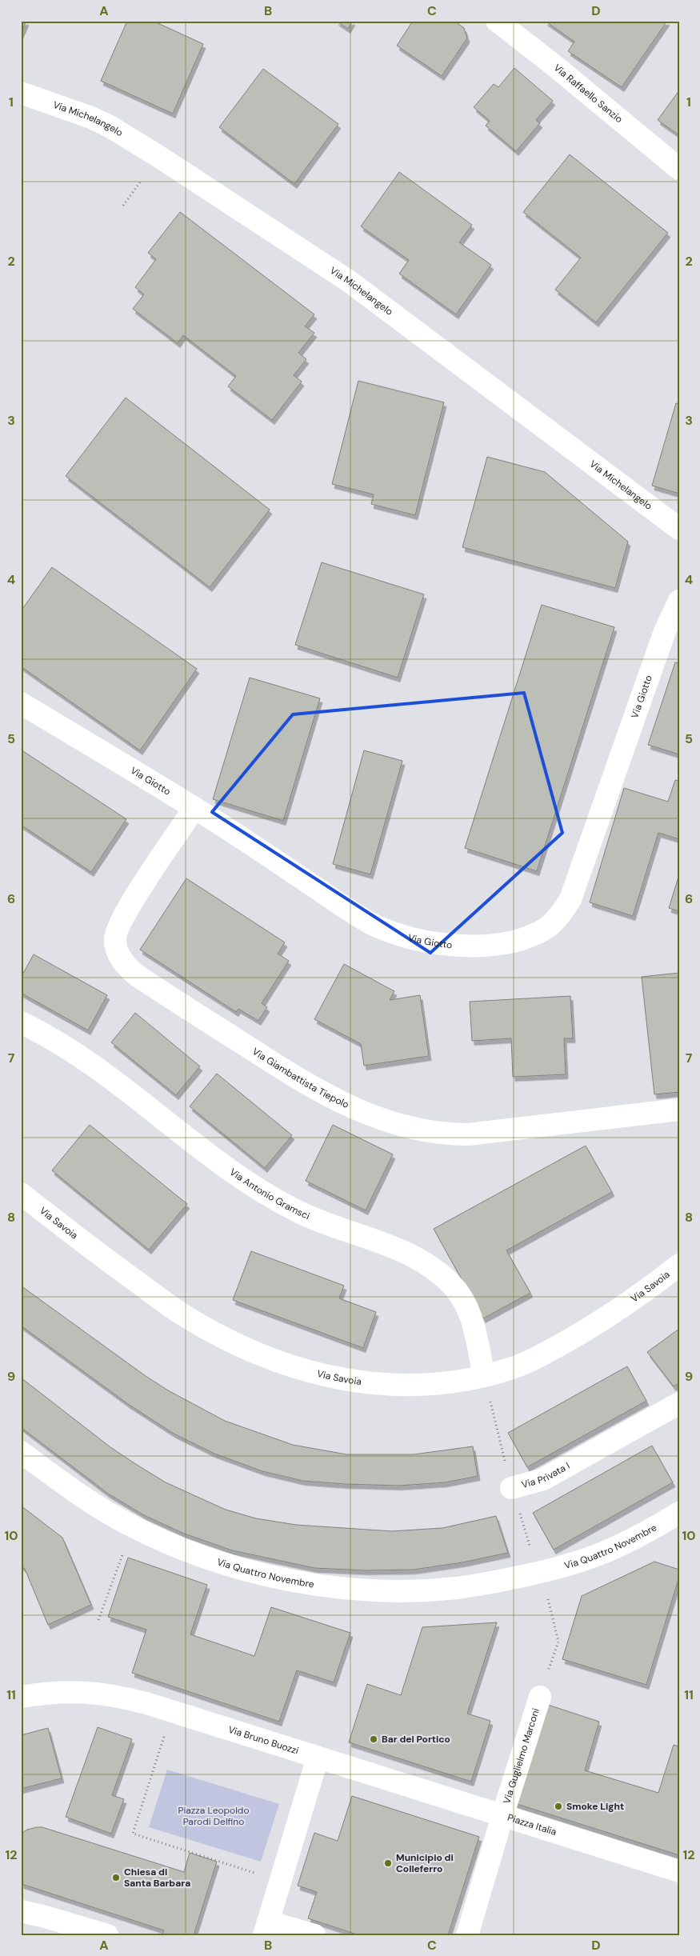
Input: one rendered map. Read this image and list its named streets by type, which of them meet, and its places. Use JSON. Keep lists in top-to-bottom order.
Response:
{
  "streets": {
    "street": [
      "Via Raffaello Sanzio",
      "Via Michelangelo",
      "Via Giotto",
      "Via Giambattista Tiepolo",
      "Via Antonio Gramsci",
      "Via Savoia",
      "Via Privata I",
      "Via Quattro Novembre",
      "Via Bruno Buozzi",
      "Via Guglielmo Marconi",
      "Piazza Italia"
    ]
  },
  "crossings": [
    ["Via Giotto", "Via Giambattista Tiepolo"],
    ["Via Antonio Gramsci", "Via Savoia"],
    ["Via Antonio Gramsci", "Via Privata I"],
    ["Via Savoia", "Via Privata I"],
    ["Via Bruno Buozzi", "Via Guglielmo Marconi"],
    ["Via Bruno Buozzi", "Piazza Italia"],
    ["Via Guglielmo Marconi", "Piazza Italia"]
  ],
  "parks": ["Piazza Leopoldo Parodi Delfino"],
  "places": [
    "Bar del Portico",
    "Smoke Light",
    "Municipio di Colleferro",
    "Chiesa di Santa Barbara"
  ],
  "grid": {
    "columns": [
      "A",
      "B",
      "C",
      "D"
    ],
    "rows": [
      "1",
      "2",
      "3",
      "4",
      "5",
      "6",
      "7",
      "8",
      "9",
      "10",
      "11",
      "12"
    ]
  }
}
